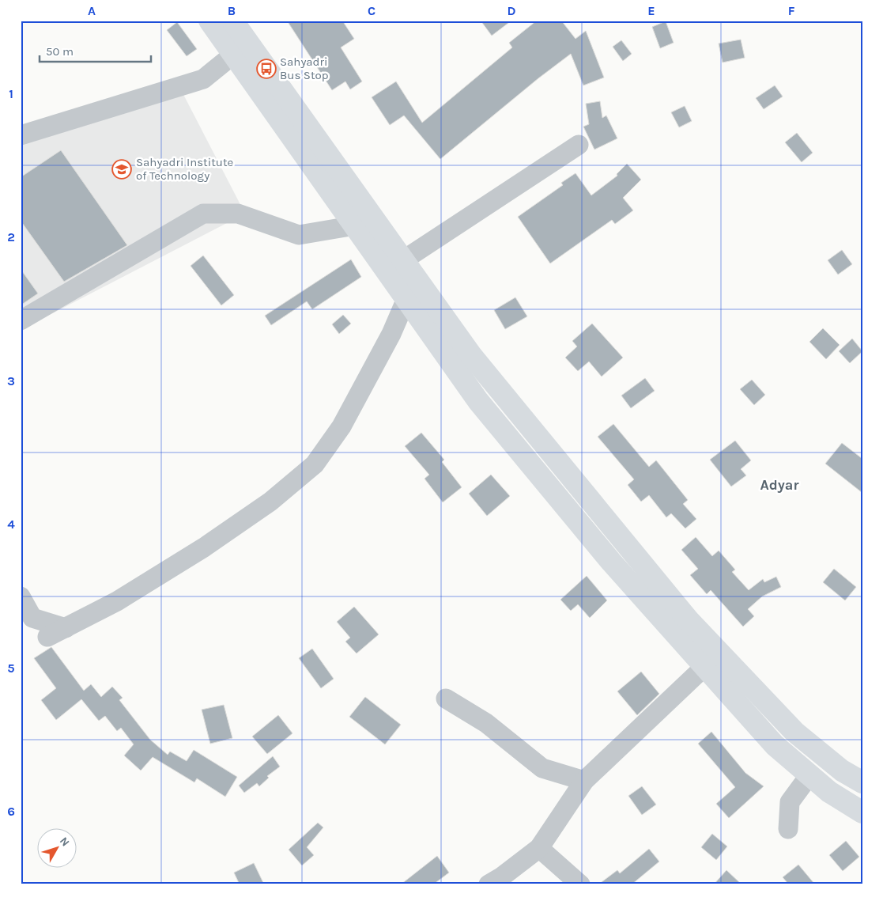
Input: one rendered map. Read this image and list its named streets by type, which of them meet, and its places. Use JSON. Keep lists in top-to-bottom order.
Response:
{
  "districts": ["Adyar"],
  "places": {
    "bus stop": ["Sahyadri Bus Stop"],
    "school or university": ["Sahyadri Institute of Technology"]
  },
  "scale_bar": "50 m",
  "north": "top right",
  "grid": {
    "columns": [
      "A",
      "B",
      "C",
      "D",
      "E",
      "F"
    ],
    "rows": [
      "1",
      "2",
      "3",
      "4",
      "5",
      "6"
    ]
  }
}
